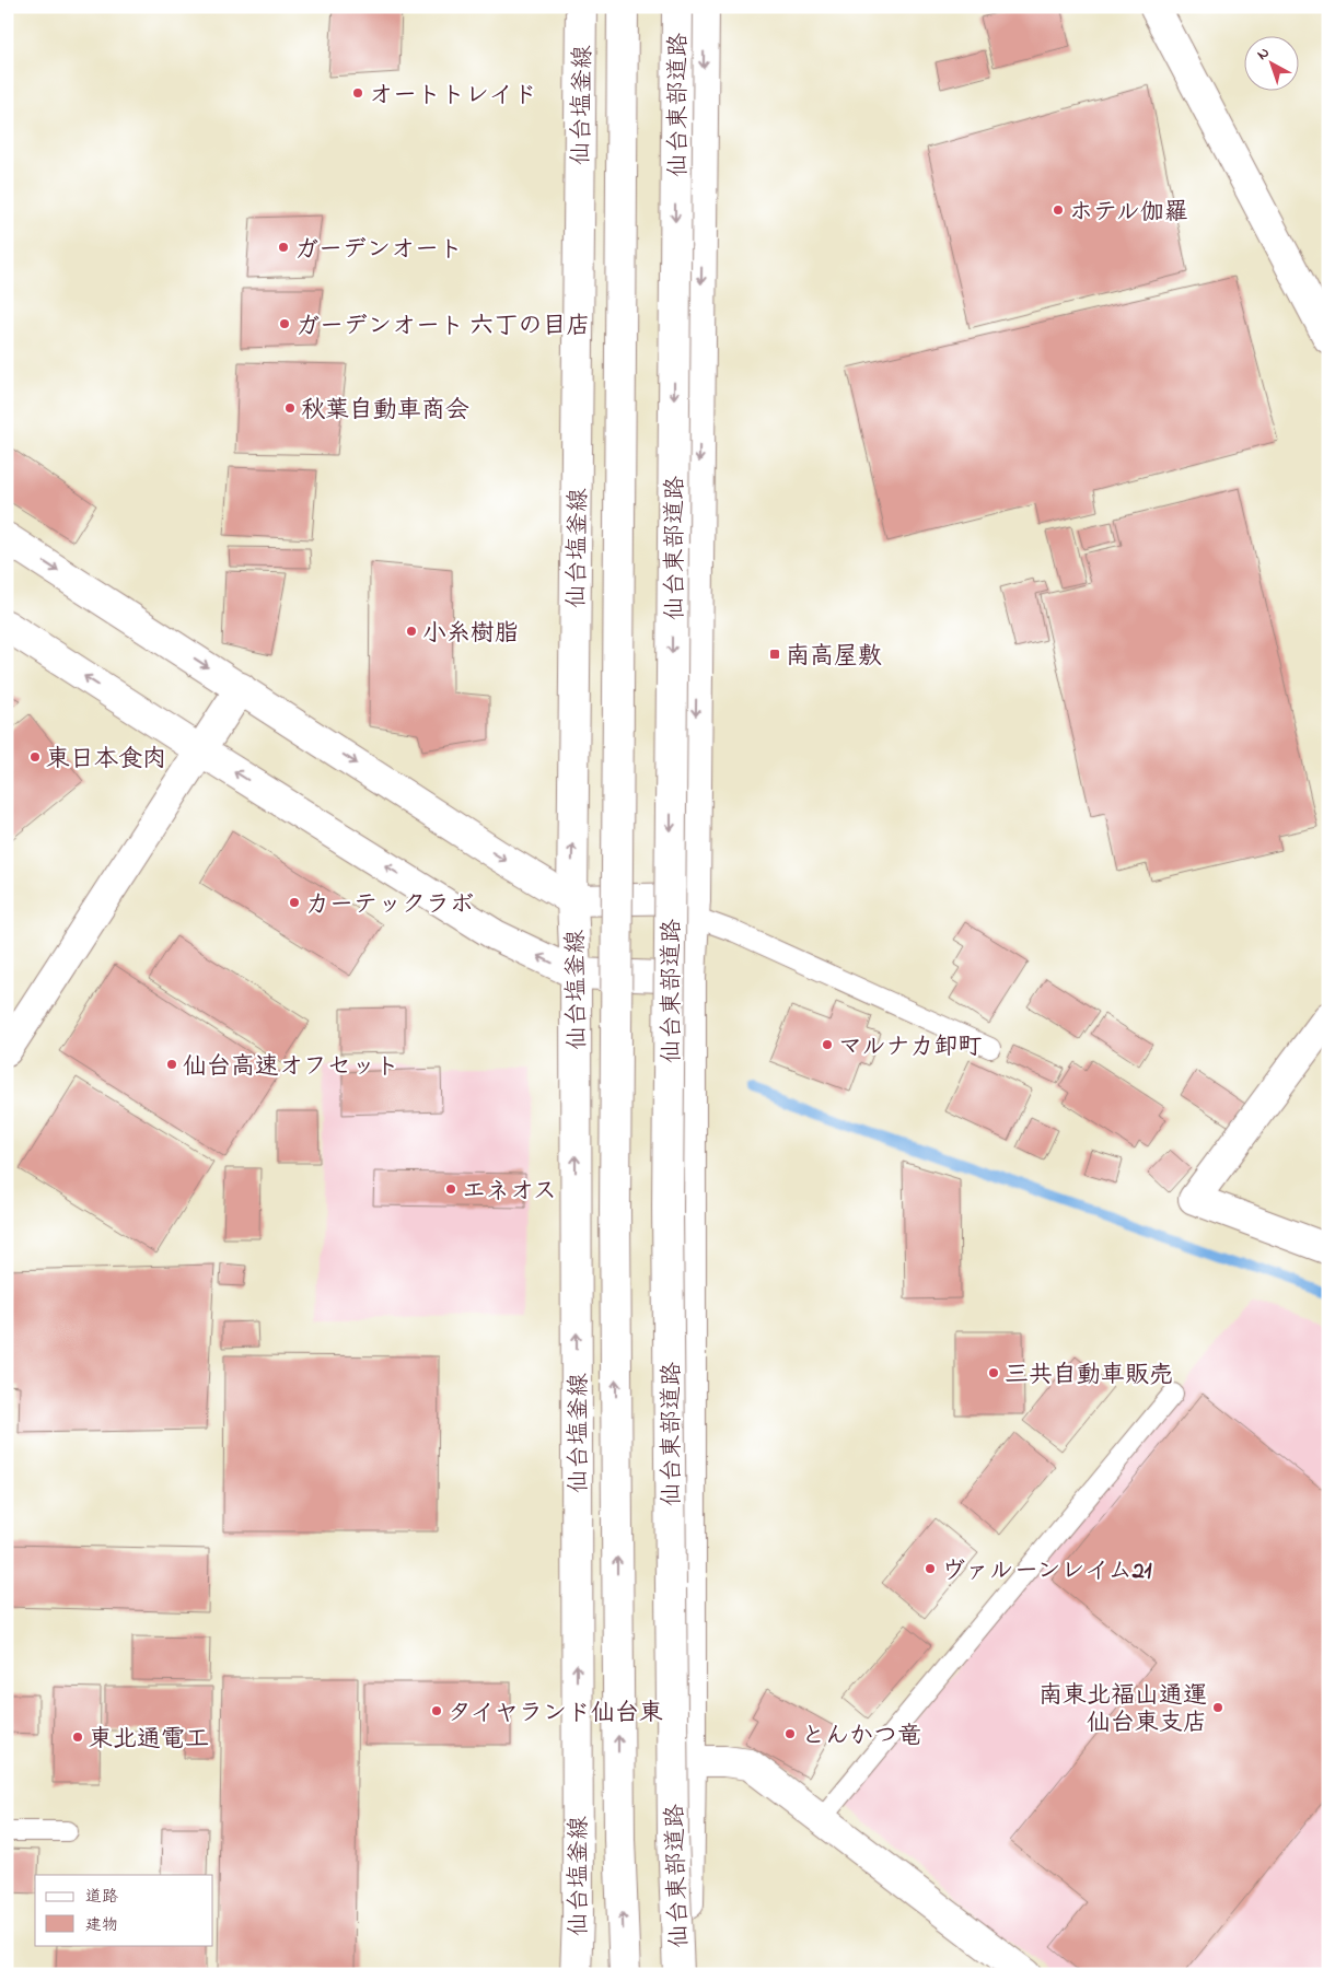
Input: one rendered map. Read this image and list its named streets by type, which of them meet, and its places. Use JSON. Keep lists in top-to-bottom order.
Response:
{
  "streets": {
    "main road": ["仙台塩釜線", "仙台東部道路"]
  },
  "places": {
    "other": [
      "オートトレイド",
      "ホテル伽羅",
      "ガーデンオート",
      "ガーデンオート 六丁の目店",
      "秋葉自動車商会",
      "小糸樹脂",
      "東日本食肉",
      "カーテックラボ",
      "マルナカ卸町",
      "仙台高速オフセット",
      "エネオス",
      "三共自動車販売",
      "ヴァルーンレイム21",
      "南東北福山通運 仙台東支店",
      "タイヤランド仙台東",
      "とんかつ竜",
      "東北通電工"
    ],
    "transit": ["南高屋敷"]
  },
  "legend": ["道路", "建物"],
  "north": "top left"
}
